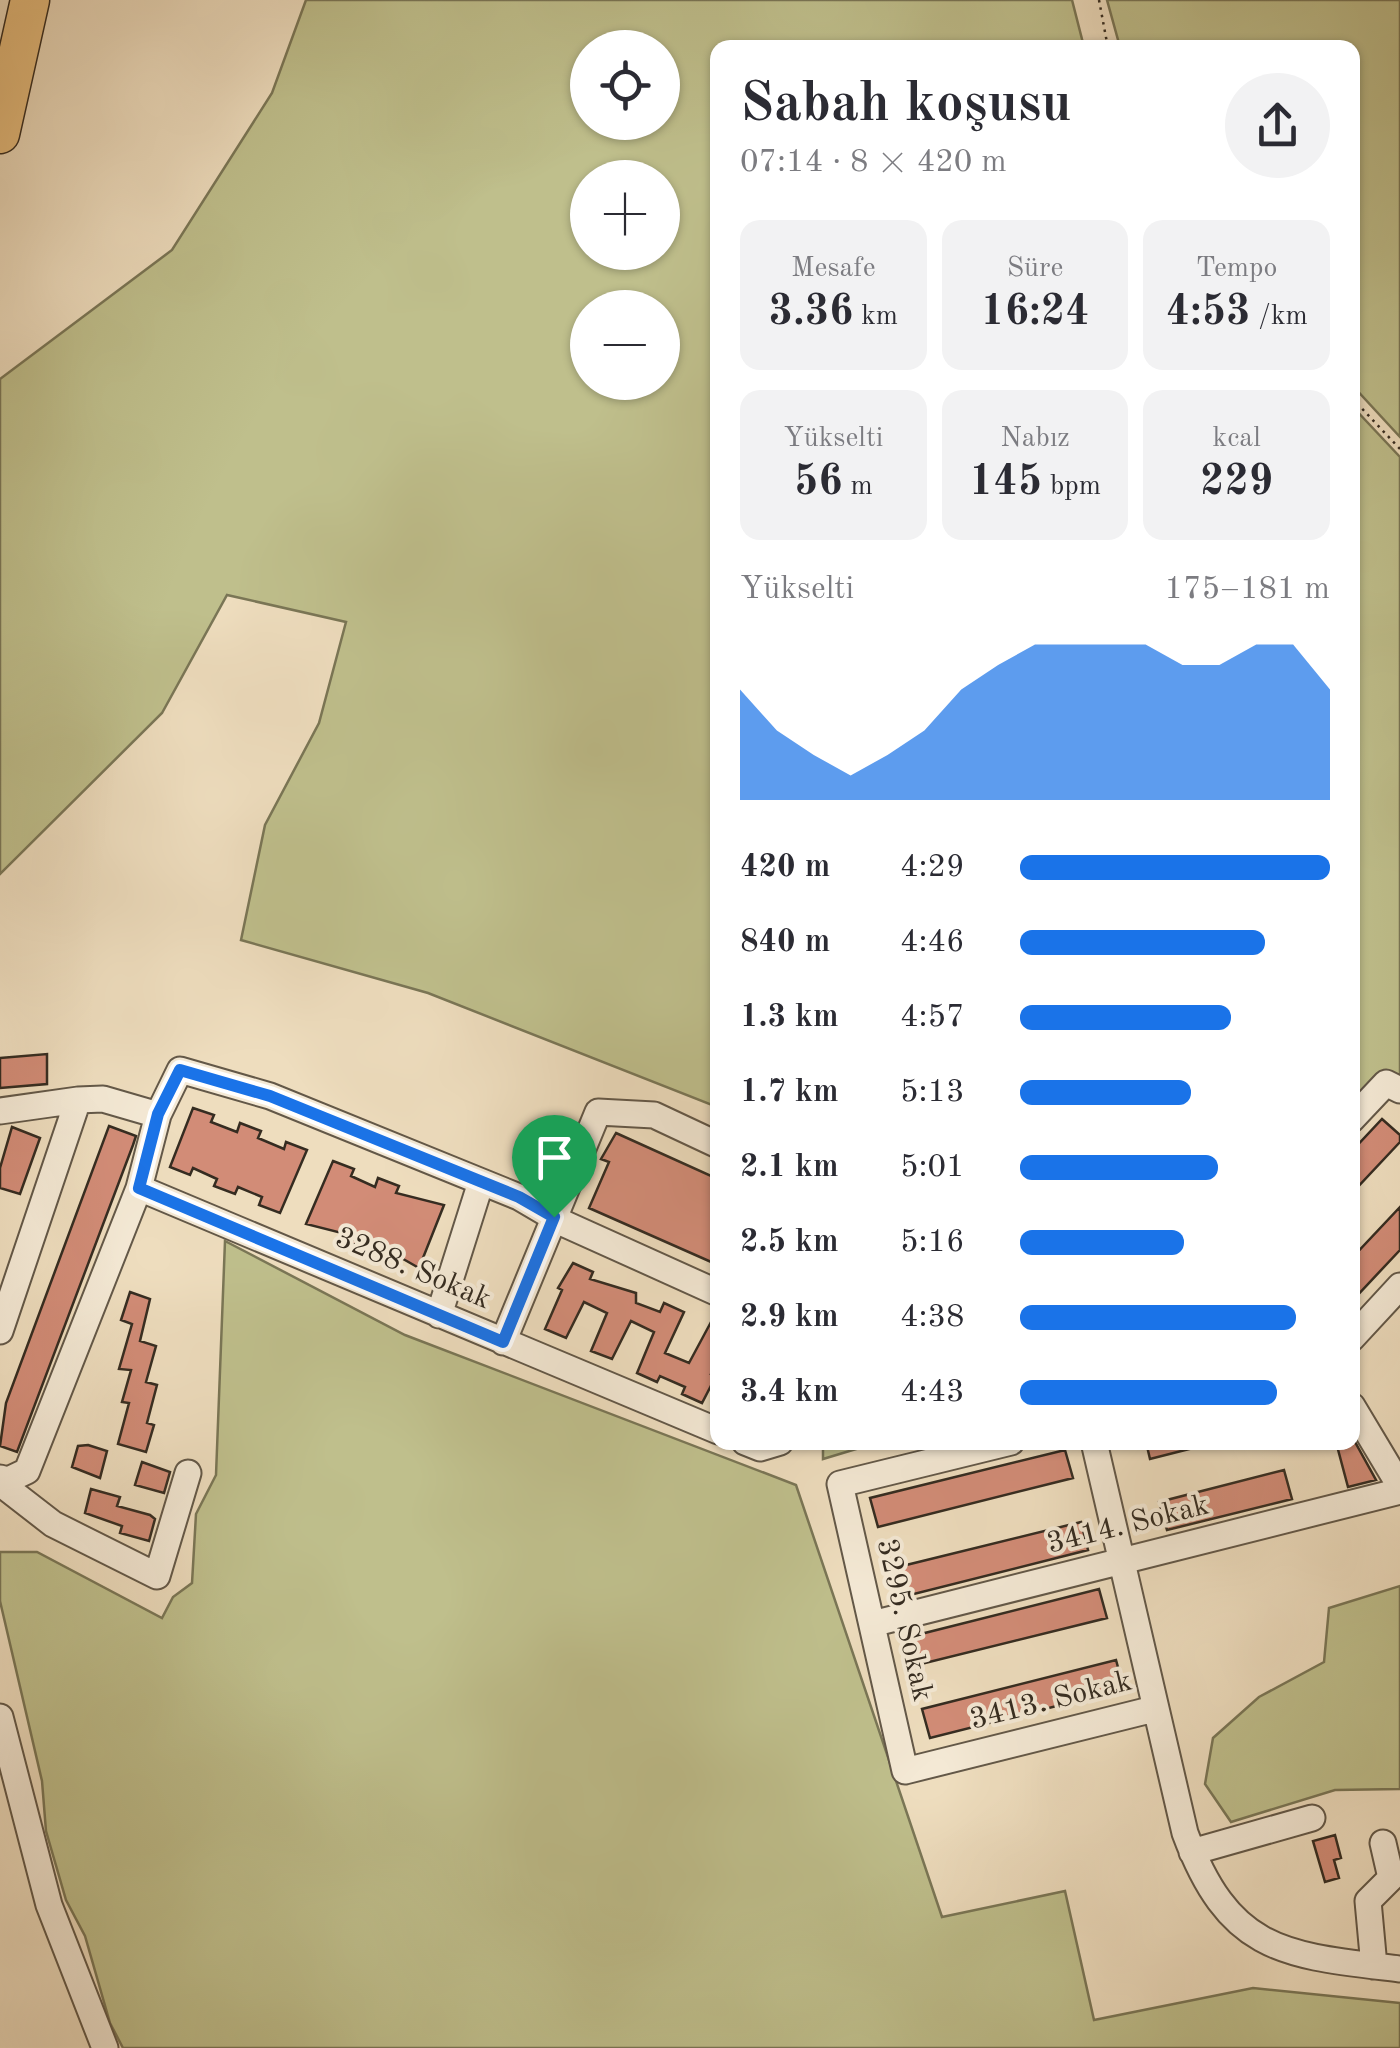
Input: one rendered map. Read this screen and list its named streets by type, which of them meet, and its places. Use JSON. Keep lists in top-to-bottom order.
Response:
{
  "streets": {
    "street": [
      "3288. Sokak",
      "3414. Sokak",
      "3295. Sokak",
      "3413. Sokak"
    ]
  },
  "crossings": [
    ["3414. Sokak", "3295. Sokak"],
    ["3295. Sokak", "3413. Sokak"]
  ],
  "page": {
    "map_buttons": ["+", "−"],
    "heading": ["Sabah koşusu", "07:14 · 8 × 420 m"],
    "stats": [
      ["Mesafe", "3.36 km"],
      ["Süre", "16:24"],
      ["Tempo", "4:53 /km"],
      ["Yükselti", "56 m"],
      ["Nabız", "145 bpm"],
      ["kcal", "229"]
    ],
    "chart": ["Yükselti", "175–181 m"],
    "list": [
      {
        "name": "420 m",
        "note": "4:29"
      },
      {
        "name": "840 m",
        "note": "4:46"
      },
      {
        "name": "1.3 km",
        "note": "4:57"
      },
      {
        "name": "1.7 km",
        "note": "5:13"
      },
      {
        "name": "2.1 km",
        "note": "5:01"
      },
      {
        "name": "2.5 km",
        "note": "5:16"
      },
      {
        "name": "2.9 km",
        "note": "4:38"
      },
      {
        "name": "3.4 km",
        "note": "4:43"
      }
    ]
  }
}
